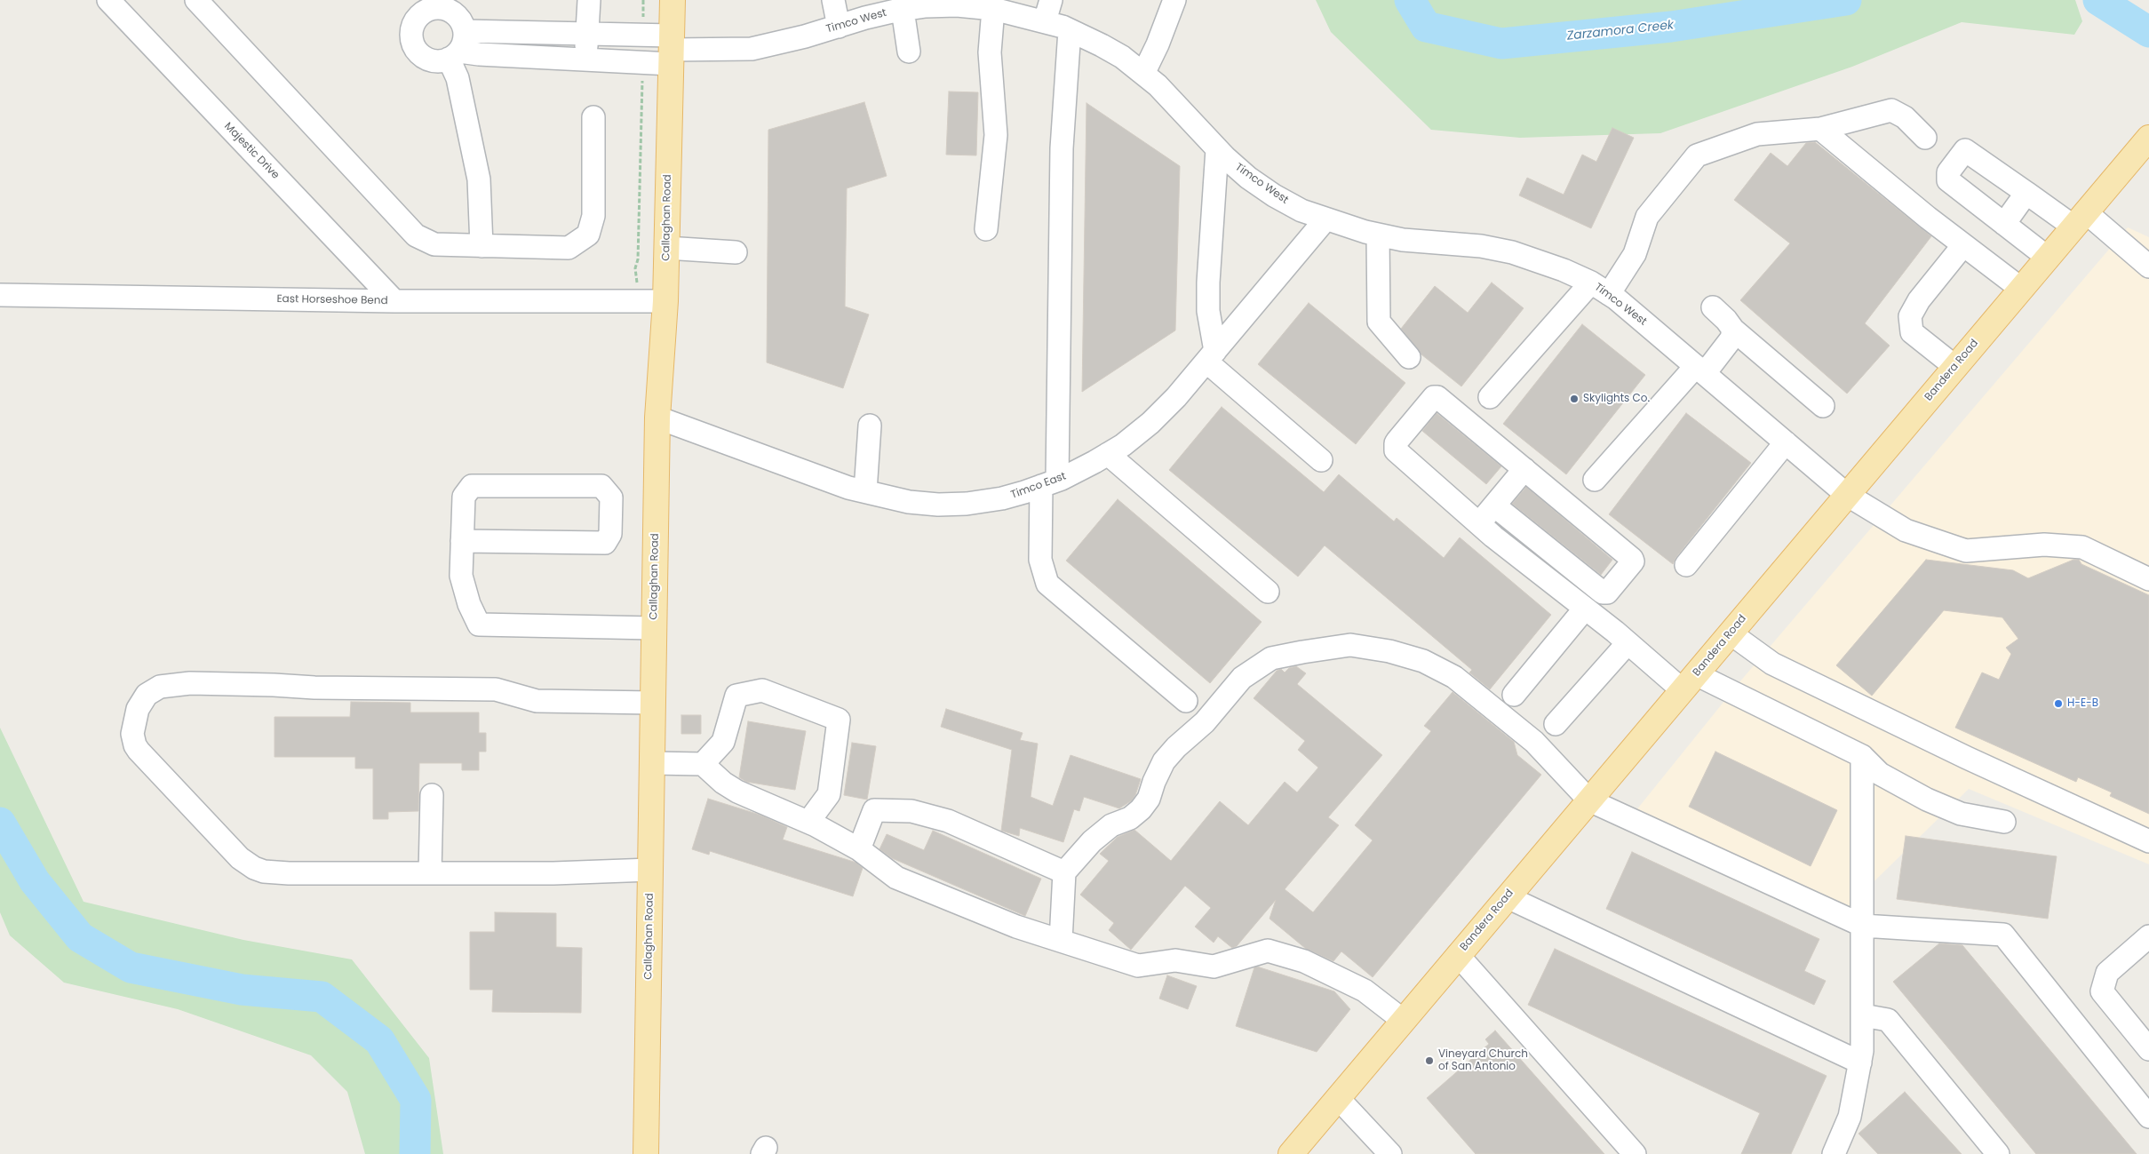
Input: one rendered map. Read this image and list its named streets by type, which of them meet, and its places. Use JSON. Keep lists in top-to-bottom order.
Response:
{
  "streets": {
    "main road": ["Callaghan Road", "Bandera Road"],
    "street": [
      "Timco West",
      "Majestic Drive",
      "East Horseshoe Bend",
      "Timco East"
    ]
  },
  "crossings": [
    ["Timco West", "Callaghan Road"],
    ["Timco West", "Bandera Road"],
    ["Timco West", "Timco East"],
    ["Majestic Drive", "East Horseshoe Bend"],
    ["Callaghan Road", "East Horseshoe Bend"],
    ["Callaghan Road", "Timco East"]
  ],
  "water": ["Zarzamora Creek"],
  "places": ["Skylights Co.", "H-E-B", "Vineyard Church of San Antonio"]
}
